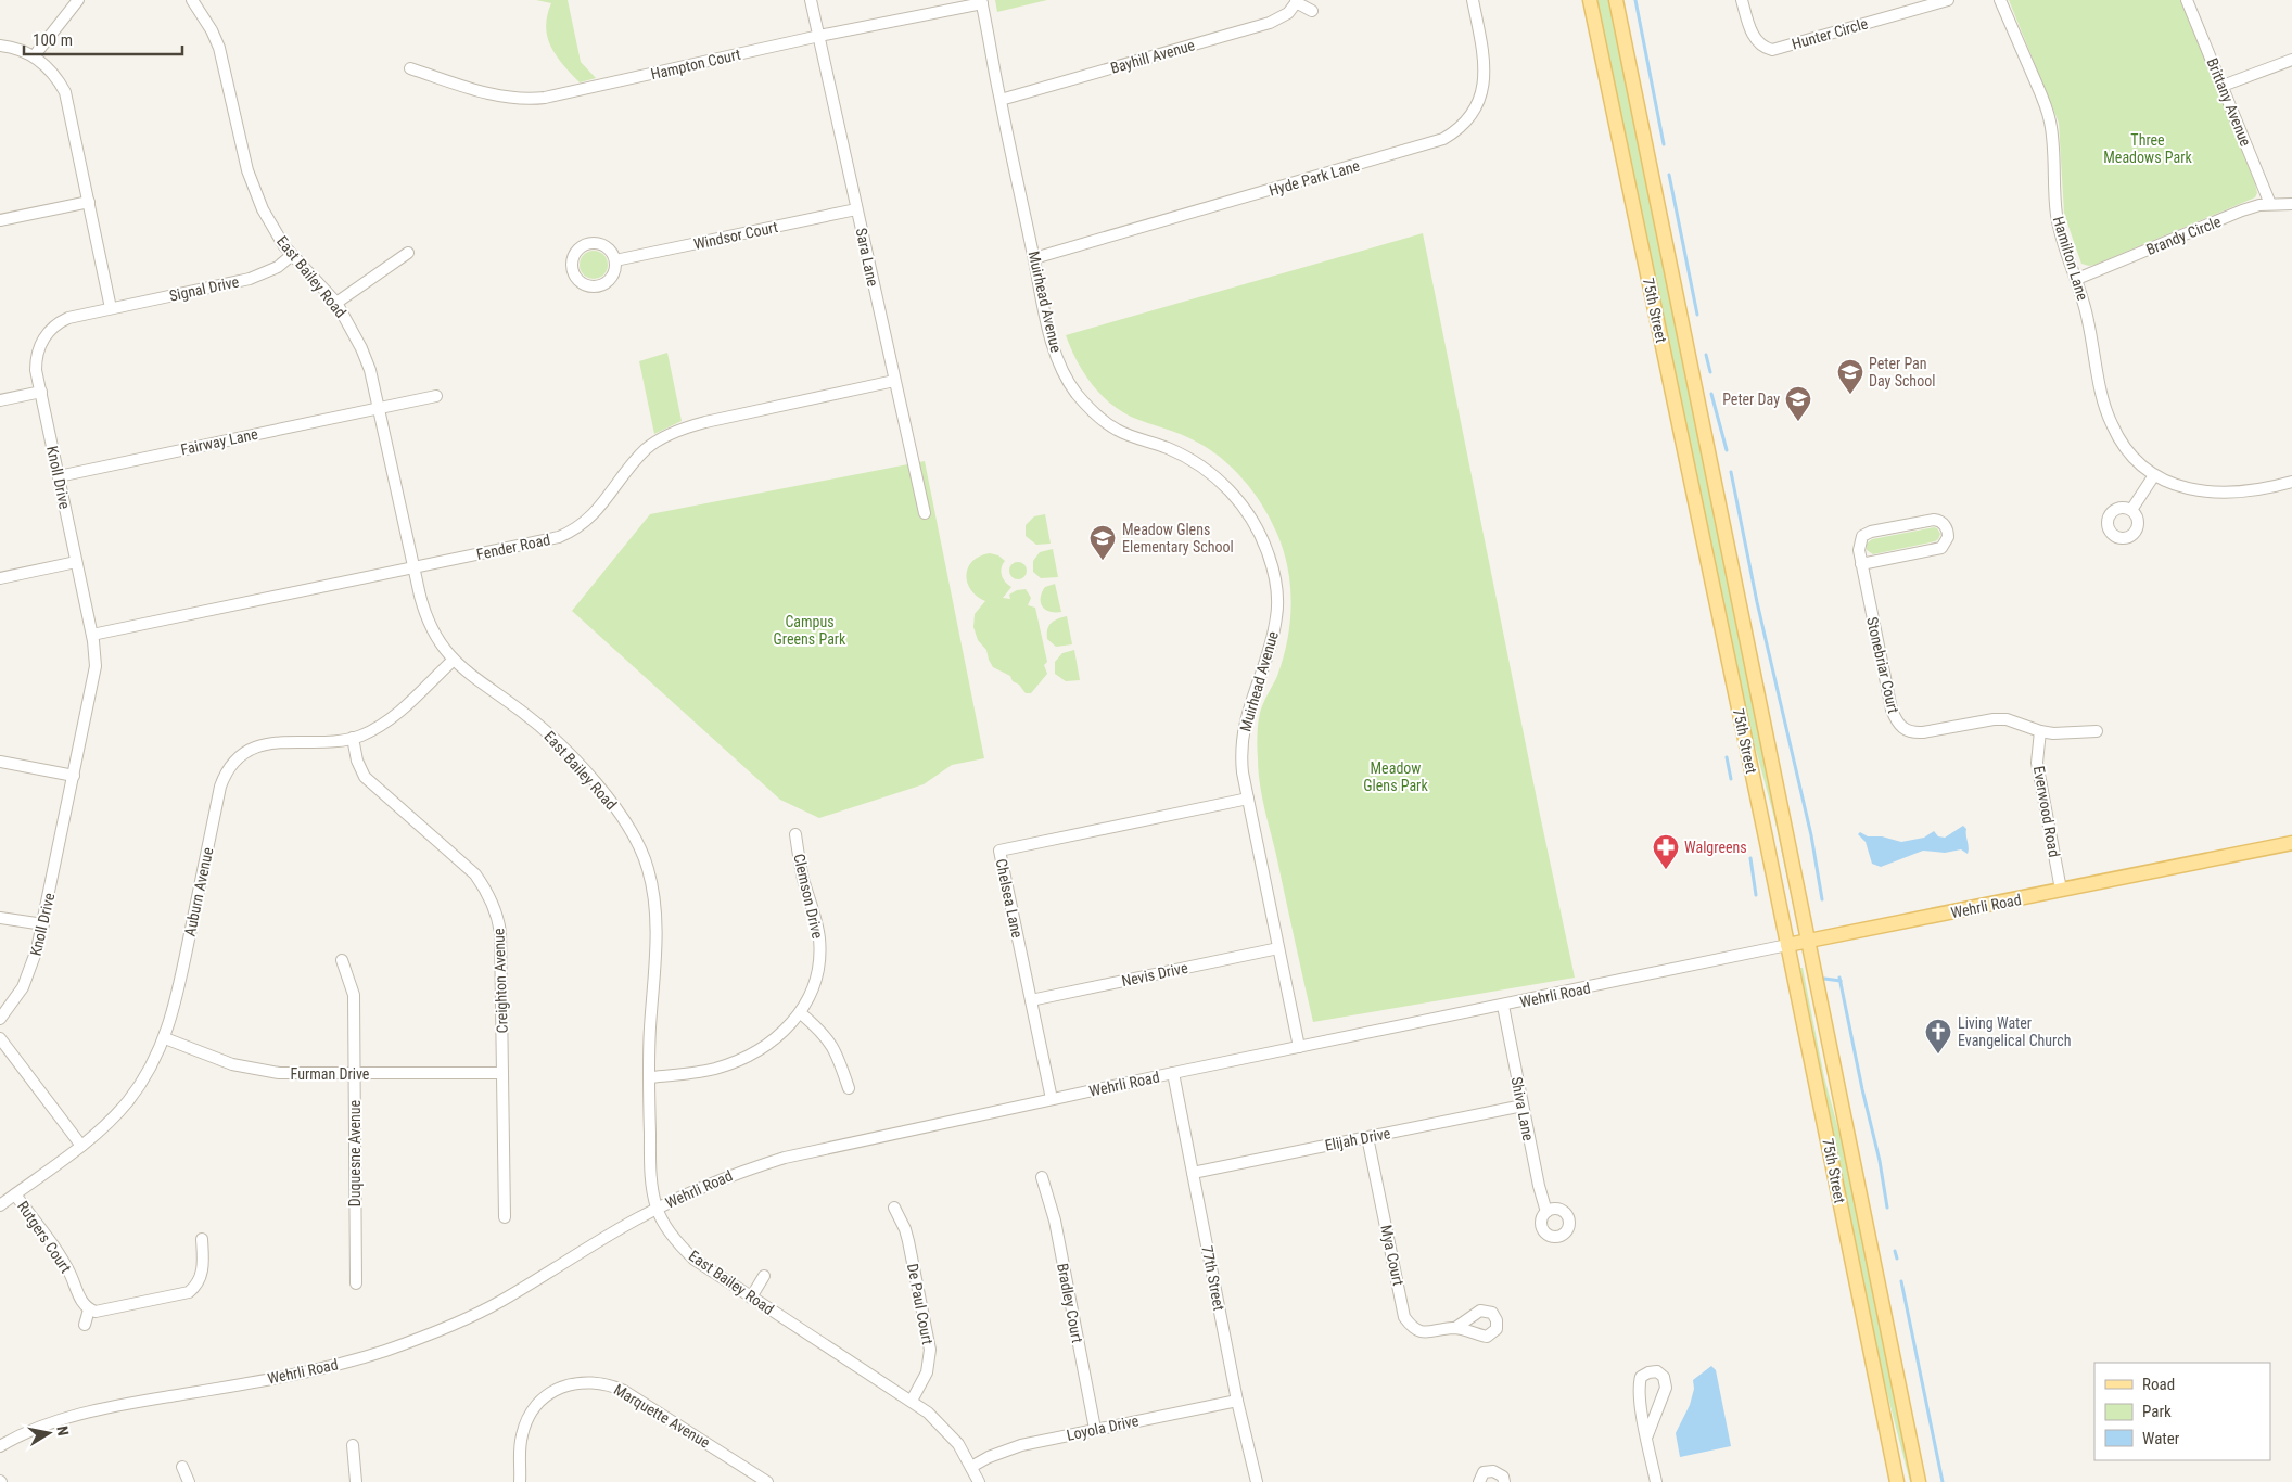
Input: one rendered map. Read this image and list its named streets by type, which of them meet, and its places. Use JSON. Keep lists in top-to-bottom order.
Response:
{
  "streets": {
    "main road": ["75th Street", "Wehrli Road"],
    "street": [
      "Hunter Circle",
      "Bayhill Avenue",
      "Hampton Court",
      "Brittany Avenue",
      "Hyde Park Lane",
      "Windsor Court",
      "Brandy Circle",
      "Sara Lane",
      "Hamilton Lane",
      "East Bailey Road",
      "Signal Drive",
      "Muirhead Avenue",
      "Fairway Lane",
      "Knoll Drive",
      "Fender Road",
      "Stonebriar Court",
      "Everwood Road",
      "Auburn Avenue",
      "Clemson Drive",
      "Chelsea Lane",
      "Nevis Drive",
      "Creighton Avenue",
      "Furman Drive",
      "Shiva Lane",
      "Elijah Drive",
      "Duquesne Avenue",
      "Rutgers Court",
      "Mya Court",
      "77th Street",
      "Bradley Court",
      "De Paul Court",
      "Marquette Avenue",
      "Loyola Drive"
    ]
  },
  "crossings": [
    ["Bayhill Avenue", "Muirhead Avenue"],
    ["Hampton Court", "Sara Lane"],
    ["Hampton Court", "Muirhead Avenue"],
    ["Brittany Avenue", "Brandy Circle"],
    ["Hyde Park Lane", "Muirhead Avenue"],
    ["Windsor Court", "Sara Lane"],
    ["Brandy Circle", "Hamilton Lane"],
    ["Sara Lane", "Fender Road"],
    ["East Bailey Road", "Signal Drive"],
    ["East Bailey Road", "Fairway Lane"],
    ["East Bailey Road", "Fender Road"],
    ["East Bailey Road", "Auburn Avenue"],
    ["East Bailey Road", "Clemson Drive"],
    ["East Bailey Road", "Wehrli Road"],
    ["East Bailey Road", "De Paul Court"],
    ["East Bailey Road", "Loyola Drive"],
    ["Signal Drive", "Knoll Drive"],
    ["Muirhead Avenue", "Chelsea Lane"],
    ["Muirhead Avenue", "Wehrli Road"],
    ["Muirhead Avenue", "Nevis Drive"],
    ["75th Street", "Wehrli Road"],
    ["Fairway Lane", "Knoll Drive"],
    ["Knoll Drive", "Fender Road"],
    ["Stonebriar Court", "Everwood Road"],
    ["Everwood Road", "Wehrli Road"],
    ["Auburn Avenue", "Creighton Avenue"],
    ["Auburn Avenue", "Furman Drive"],
    ["Auburn Avenue", "Rutgers Court"],
    ["Chelsea Lane", "Wehrli Road"],
    ["Chelsea Lane", "Nevis Drive"],
    ["Wehrli Road", "Shiva Lane"],
    ["Wehrli Road", "77th Street"],
    ["Creighton Avenue", "Furman Drive"],
    ["Furman Drive", "Duquesne Avenue"],
    ["Shiva Lane", "Elijah Drive"],
    ["Elijah Drive", "Mya Court"],
    ["Elijah Drive", "77th Street"],
    ["77th Street", "Loyola Drive"],
    ["Bradley Court", "Loyola Drive"]
  ],
  "parks": ["Three Meadows Park", "Campus Greens Park", "Meadow Glens Park"],
  "places": {
    "school or university": ["Peter Pan Day School", "Peter Day", "Meadow Glens Elementary School"],
    "pharmacy": ["Walgreens"],
    "church": ["Living Water Evangelical Church"]
  },
  "legend": ["Road", "Park", "Water"],
  "scale_bar": "100 m",
  "north": "right"
}
